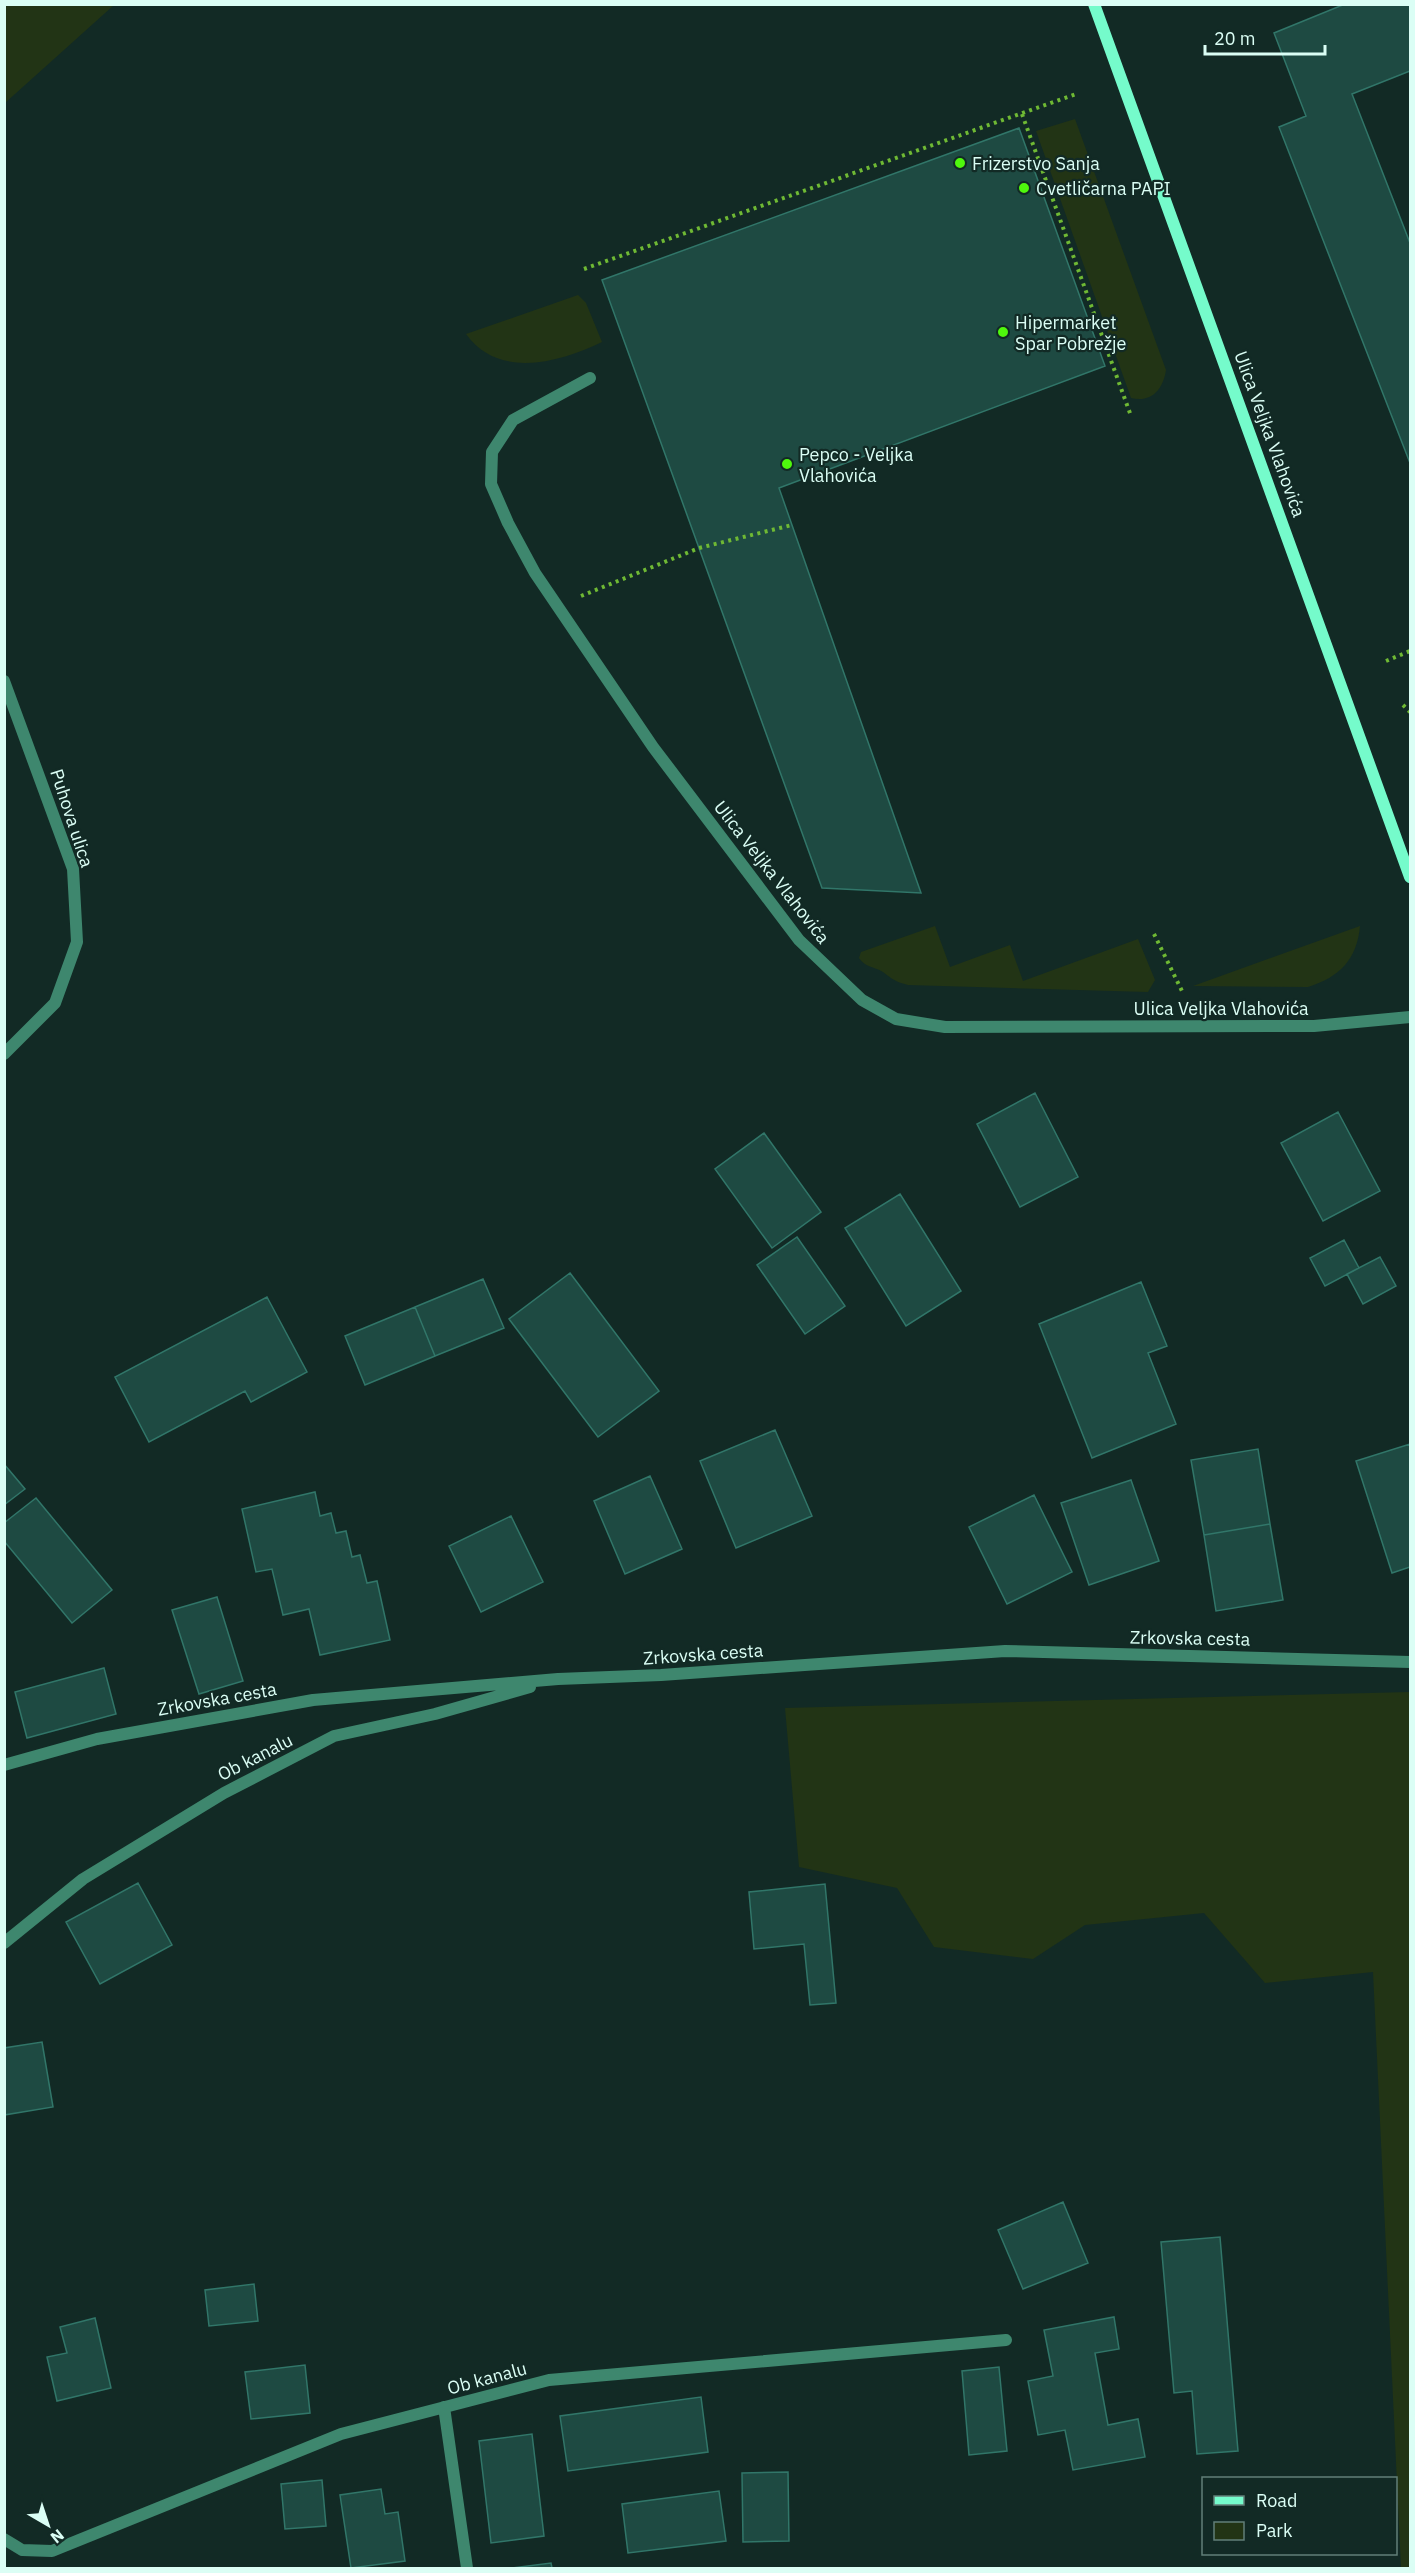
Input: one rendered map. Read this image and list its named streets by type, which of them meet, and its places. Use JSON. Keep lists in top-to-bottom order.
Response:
{
  "streets": {
    "street": [
      "Ulica Veljka Vlahovića",
      "Puhova ulica",
      "Zrkovska cesta",
      "Ob kanalu"
    ]
  },
  "crossings": [
    ["Zrkovska cesta", "Ob kanalu"]
  ],
  "places": [
    "Frizerstvo Sanja",
    "Cvetličarna PAPI",
    "Hipermarket Spar Pobrežje",
    "Pepco - Veljka Vlahovića"
  ],
  "legend": ["Road", "Park"],
  "scale_bar": "20 m",
  "north": "bottom right"
}
